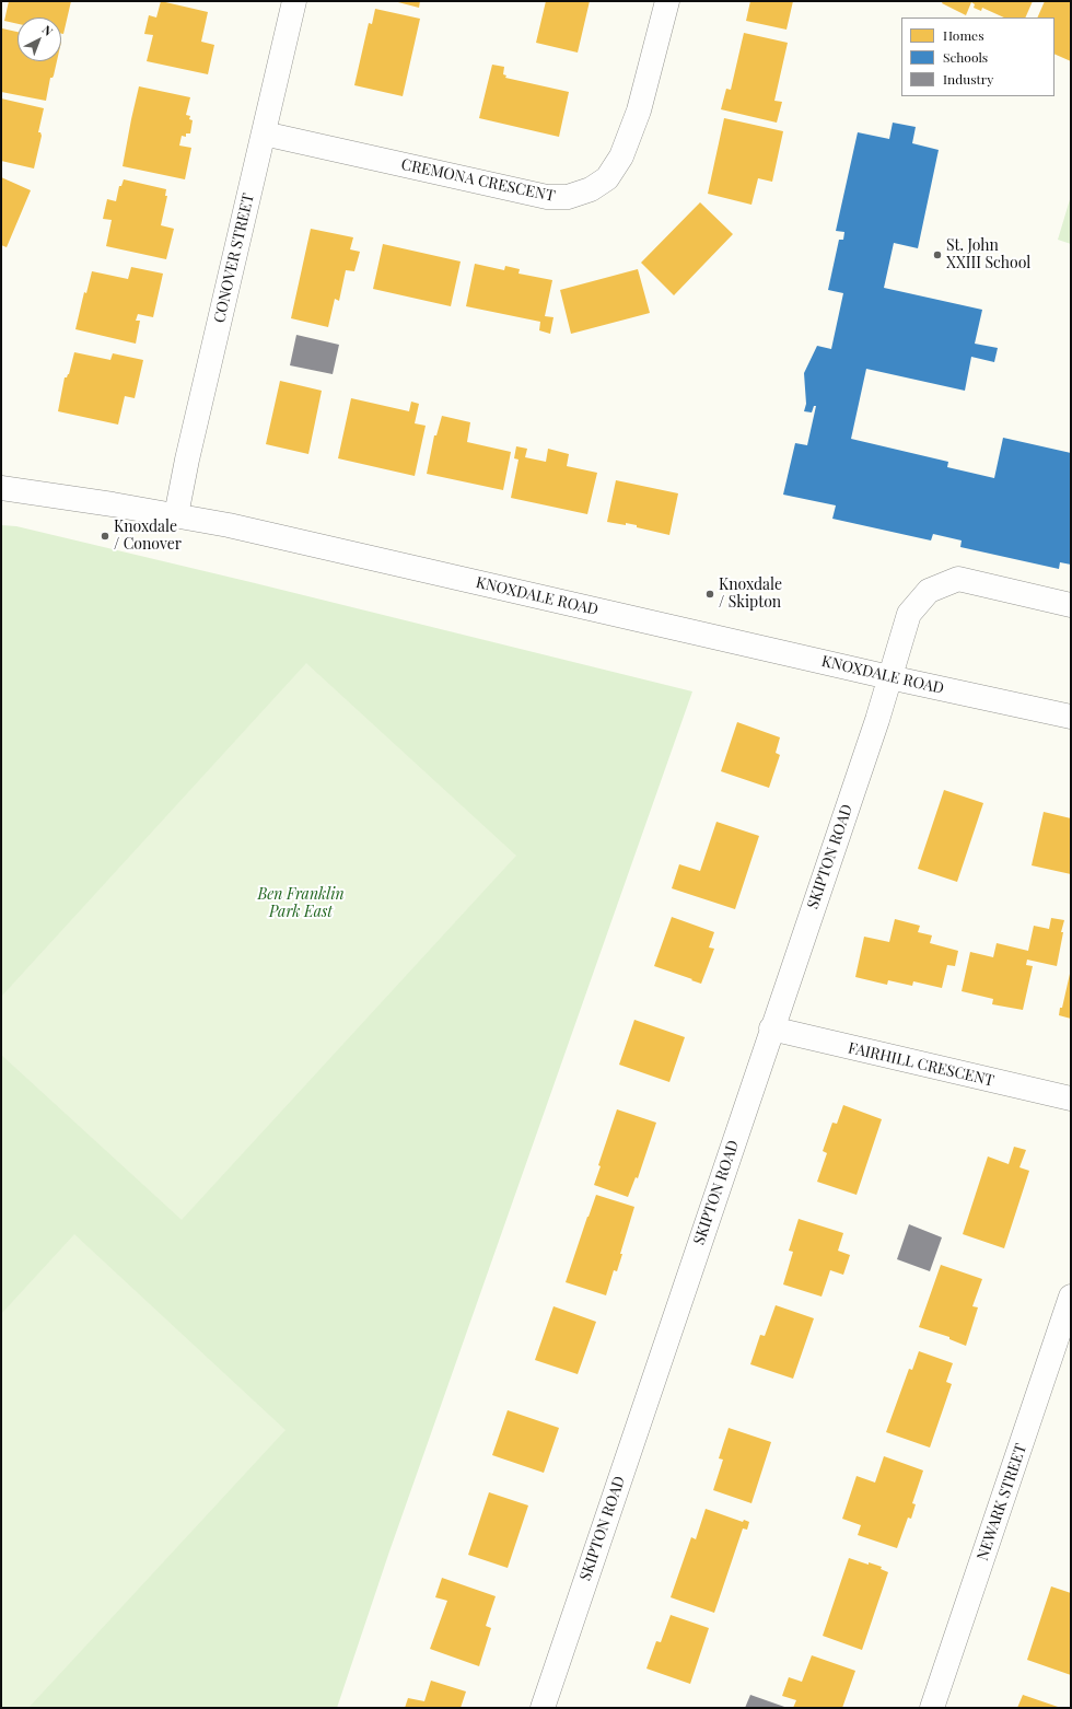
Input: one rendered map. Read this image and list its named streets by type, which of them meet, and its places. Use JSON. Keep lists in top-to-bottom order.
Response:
{
  "streets": {
    "street": [
      "CREMONA CRESCENT",
      "CONOVER STREET",
      "KNOXDALE ROAD",
      "SKIPTON ROAD",
      "FAIRHILL CRESCENT",
      "NEWARK STREET"
    ]
  },
  "crossings": [
    ["CREMONA CRESCENT", "CONOVER STREET"],
    ["CONOVER STREET", "KNOXDALE ROAD"],
    ["KNOXDALE ROAD", "SKIPTON ROAD"],
    ["SKIPTON ROAD", "FAIRHILL CRESCENT"]
  ],
  "parks": ["Ben Franklin Park East"],
  "places": ["St. John XXIII School", "Knoxdale / Conover", "Knoxdale / Skipton"],
  "legend": ["Homes", "Schools", "Industry"],
  "north": "top right"
}
